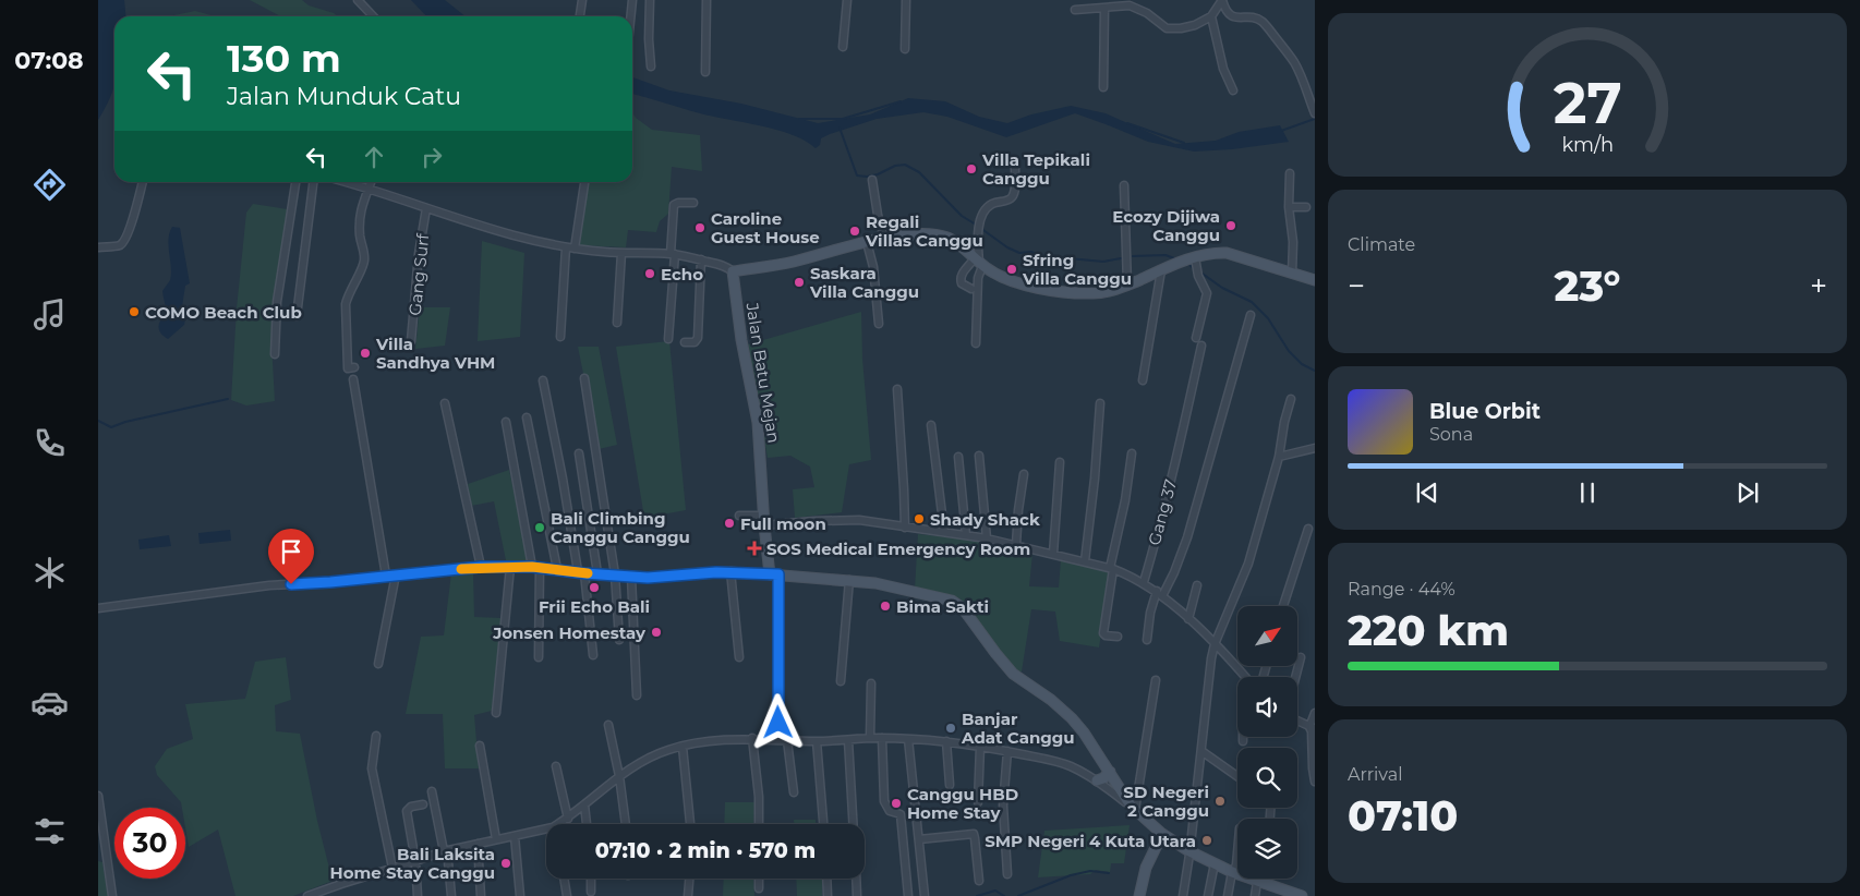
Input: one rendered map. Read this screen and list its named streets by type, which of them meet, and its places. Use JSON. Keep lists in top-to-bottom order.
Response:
{
  "streets": {
    "street": ["Gang Surf", "Jalan Batu Mejan", "Gang 37"]
  },
  "places": {
    "other": [
      "Villa Tepikali Canggu",
      "Ecozy Dijiwa Canggu",
      "Caroline Guest House",
      "Regali Villas Canggu",
      "Sfring Villa Canggu",
      "Echo",
      "Saskara Villa Canggu",
      "COMO Beach Club",
      "Villa Sandhya VHM",
      "Shady Shack",
      "Full moon",
      "Bali Climbing Canggu Canggu",
      "Frii Echo Bali",
      "Bima Sakti",
      "Jonsen Homestay",
      "Banjar Adat Canggu",
      "SD Negeri 2 Canggu",
      "Canggu HBD Home Stay",
      "SMP Negeri 4 Kuta Utara",
      "Bali Laksita Home Stay Canggu"
    ],
    "health": ["SOS Medical Emergency Room"]
  },
  "north": "top right",
  "page": {
    "tabs": "07:08",
    "turn": ["130 m", "Jalan Munduk Catu"],
    "tile": [
      "Climate",
      ["Range · 44%", "220 km"],
      ["Arrival", "07:10"]
    ],
    "heat": ["−", "23°", "+"],
    "song": ["Blue Orbit", "Sona"],
    "limit": "30",
    "trip": "07:10 · 2 min · 570 m",
    "gauge": ["27", "km/h"]
  }
}
